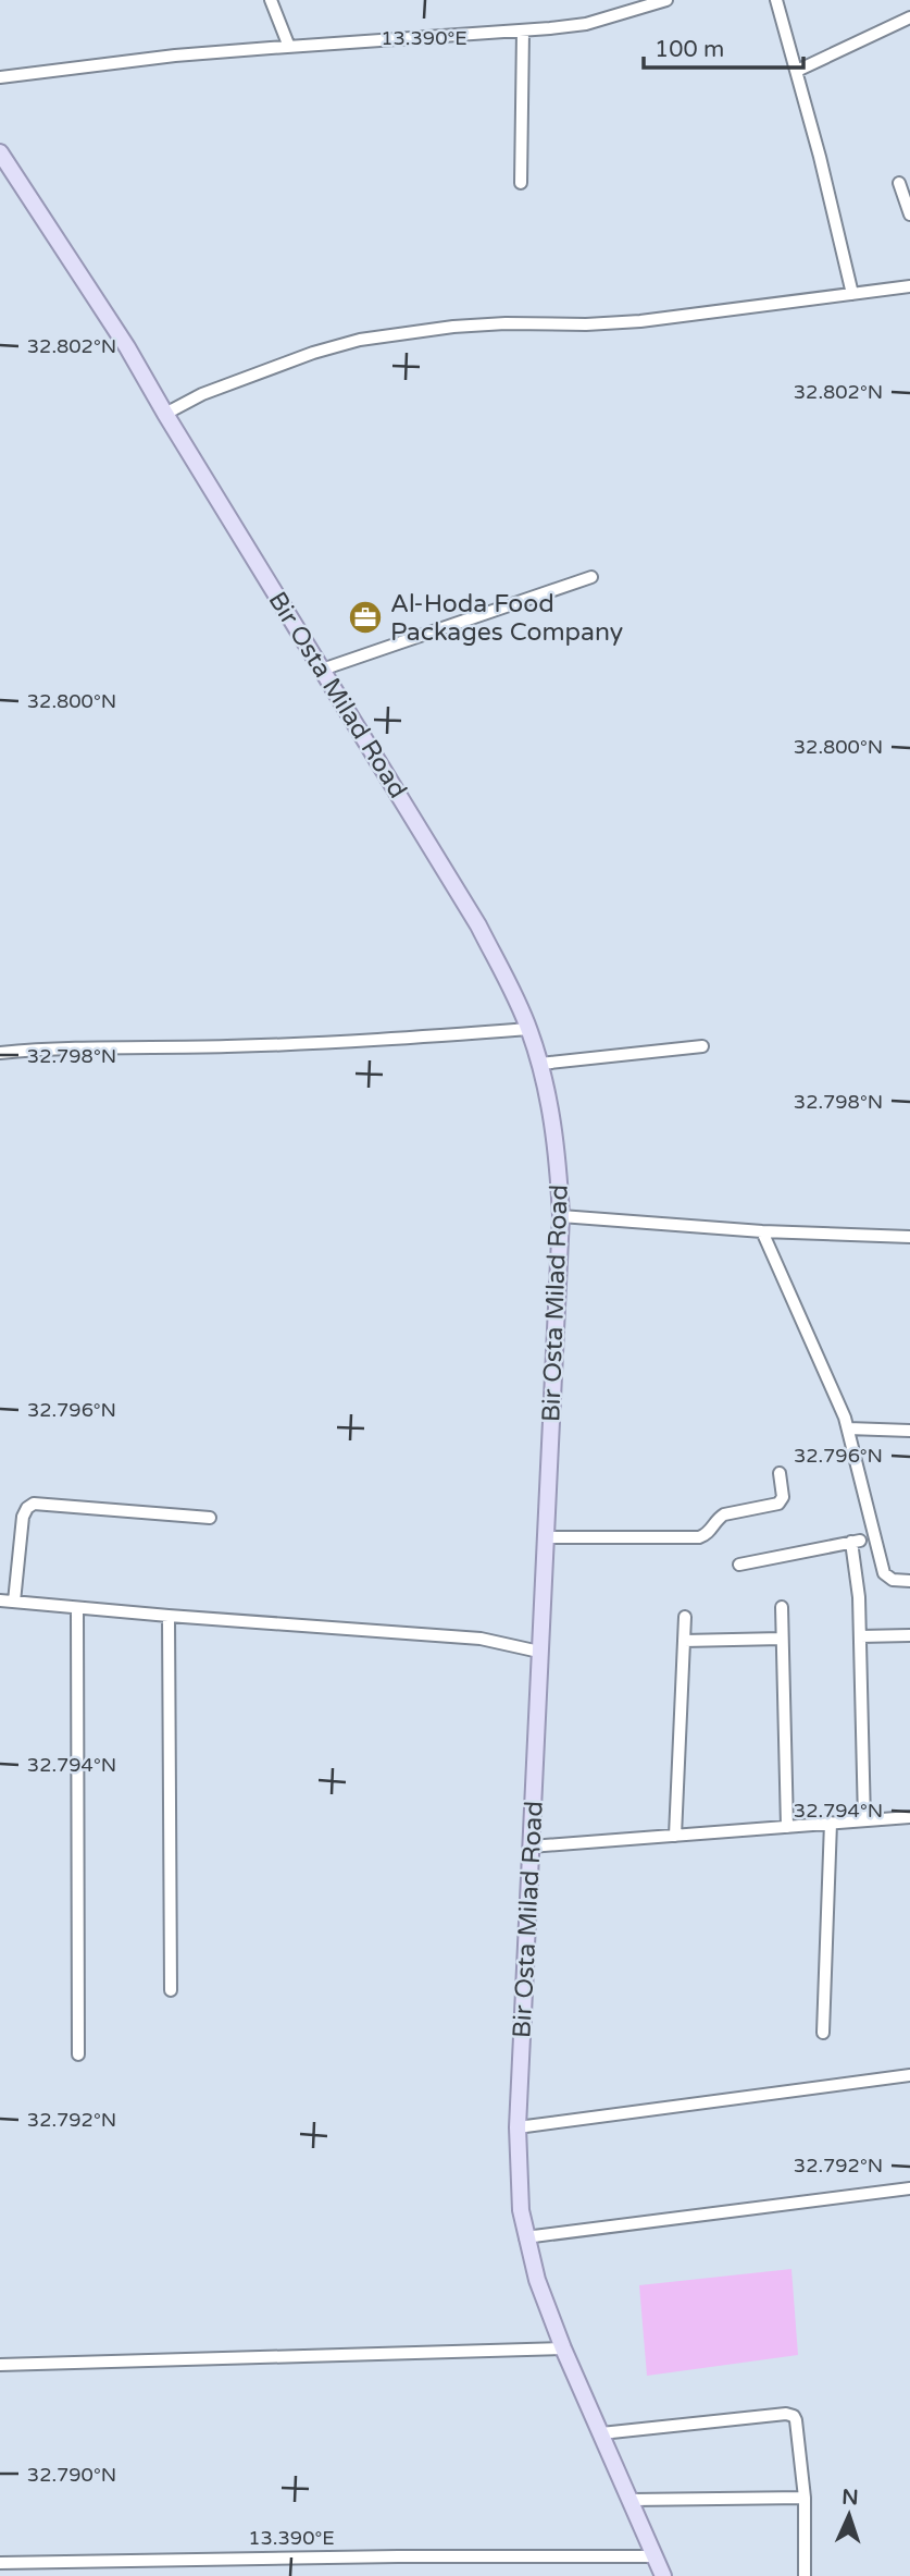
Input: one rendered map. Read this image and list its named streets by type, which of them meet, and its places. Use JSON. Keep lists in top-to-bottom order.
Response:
{
  "streets": {
    "main road": ["Bir Osta Milad Road"]
  },
  "places": {
    "office": ["Al-Hoda Food Packages Company"]
  },
  "scale_bar": "100 m",
  "north": "top",
  "coordinates": [
    "13.390°E",
    "32.802°N",
    "32.800°N",
    "32.798°N",
    "32.796°N",
    "32.794°N",
    "32.792°N",
    "32.790°N"
  ]
}
